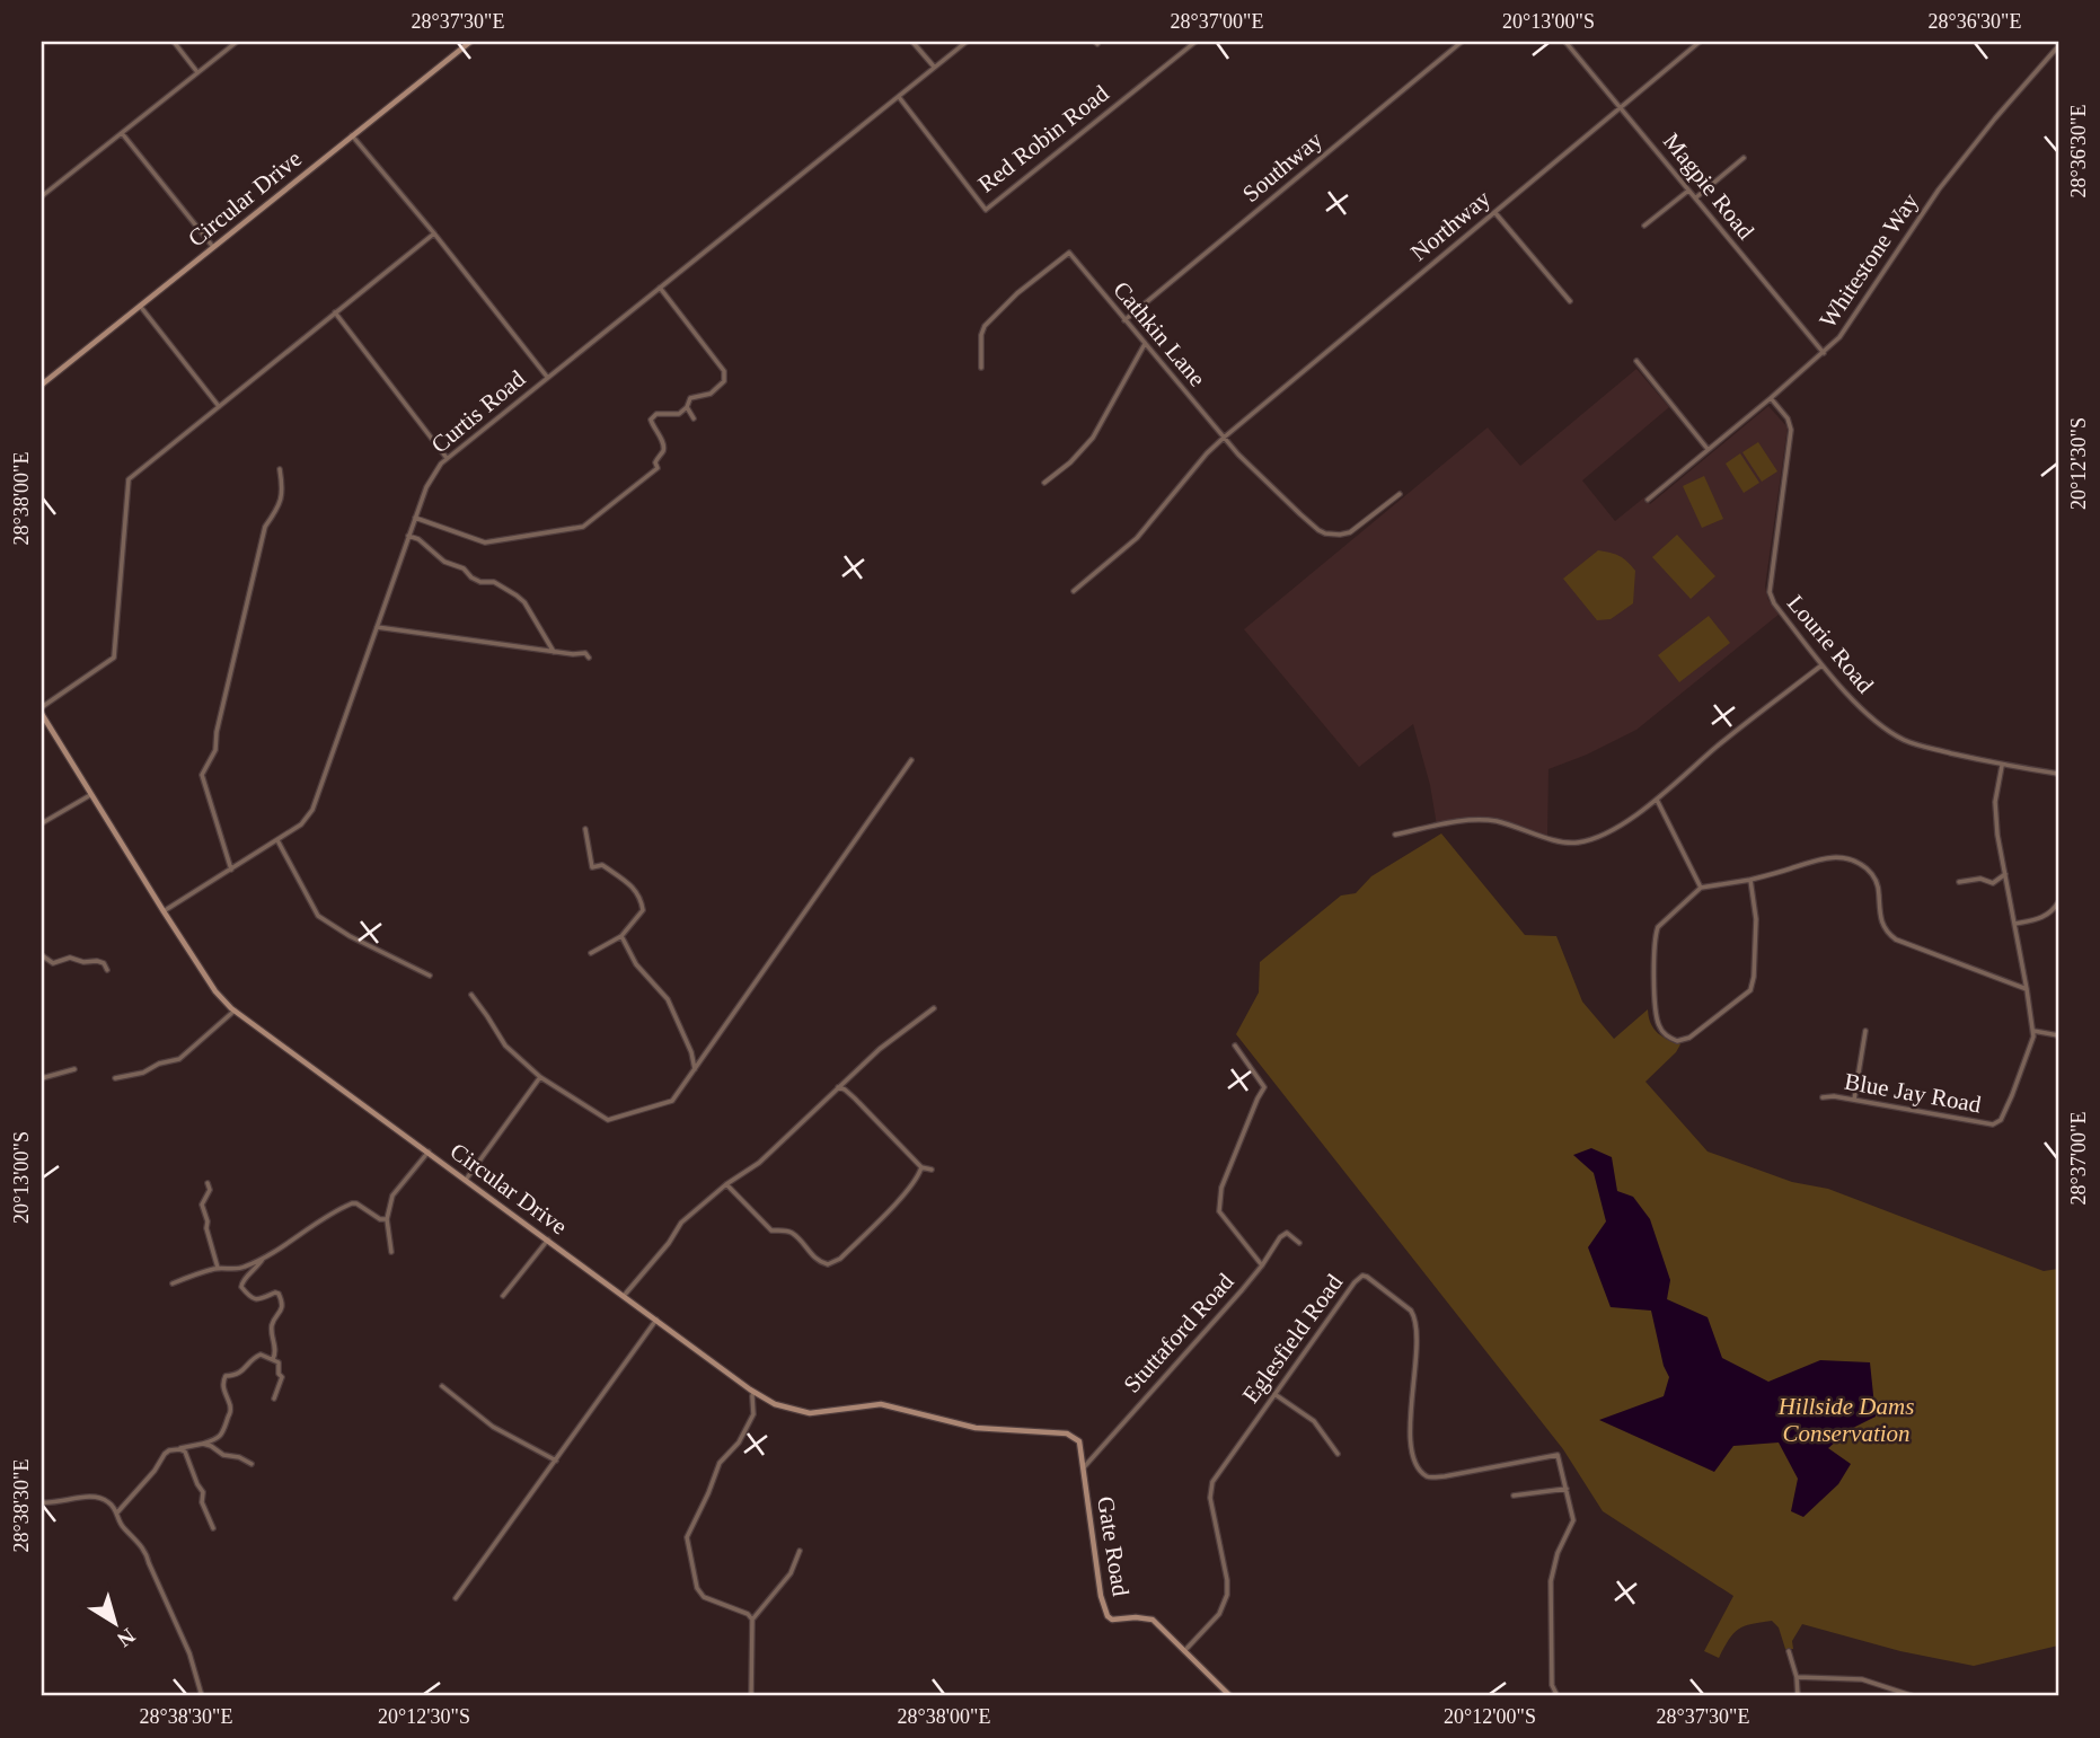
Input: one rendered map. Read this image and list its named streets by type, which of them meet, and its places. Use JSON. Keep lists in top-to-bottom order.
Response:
{
  "streets": {
    "street": [
      "Red Robin Road",
      "Southway",
      "Magpie Road",
      "Circular Drive",
      "Northway",
      "Whitestone Way",
      "Cathkin Lane",
      "Curtis Road",
      "Lourie Road",
      "Blue Jay Road",
      "Stuttaford Road",
      "Eglesfield Road",
      "Gate Road"
    ]
  },
  "crossings": [
    ["Red Robin Road", "Curtis Road"],
    ["Southway", "Cathkin Lane"],
    ["Magpie Road", "Northway"],
    ["Magpie Road", "Whitestone Way"],
    ["Circular Drive", "Curtis Road"],
    ["Circular Drive", "Stuttaford Road"],
    ["Circular Drive", "Gate Road"],
    ["Northway", "Cathkin Lane"],
    ["Whitestone Way", "Lourie Road"],
    ["Lourie Road", "Blue Jay Road"],
    ["Stuttaford Road", "Gate Road"],
    ["Eglesfield Road", "Gate Road"]
  ],
  "parks": ["Hillside Dams Conservation"],
  "north": "bottom right",
  "coordinates": [
    "28°37'30\"E",
    "28°37'00\"E",
    "20°13'00\"S",
    "28°36'30\"E",
    "20°12'30\"S",
    "28°38'00\"E",
    "28°38'30\"E",
    "20°12'00\"S"
  ]
}
